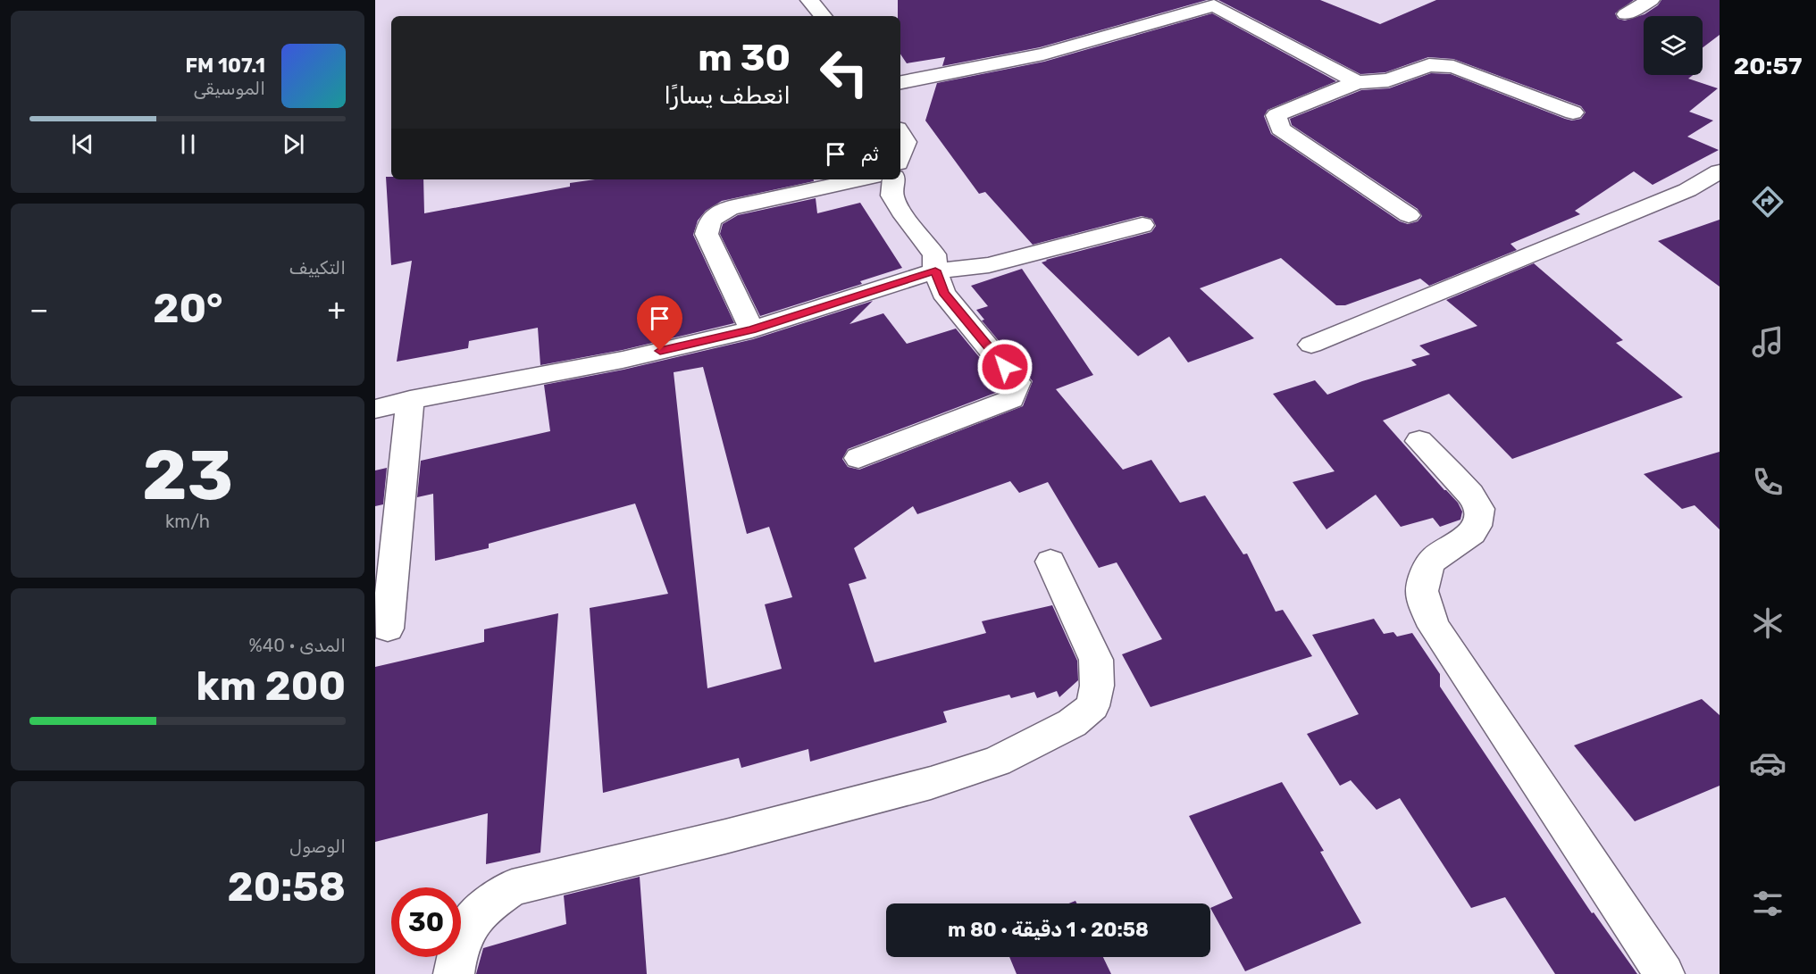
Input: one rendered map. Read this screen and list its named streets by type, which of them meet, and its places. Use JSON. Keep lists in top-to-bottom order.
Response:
{
  "page": {
    "tabs": "20:57",
    "turn": ["30 m", "انعطف يسارًا"],
    "song": ["107.1 FM", "الموسيقى"],
    "then": "ثم",
    "tile": [
      "التكييف",
      ["23", "km/h"],
      ["المدى · 40%", "200 km"],
      ["الوصول", "20:58"]
    ],
    "heat": ["−", "20°", "+"],
    "limit": "30",
    "trip": "20:58 · 1 دقيقة · 80 m"
  }
}
